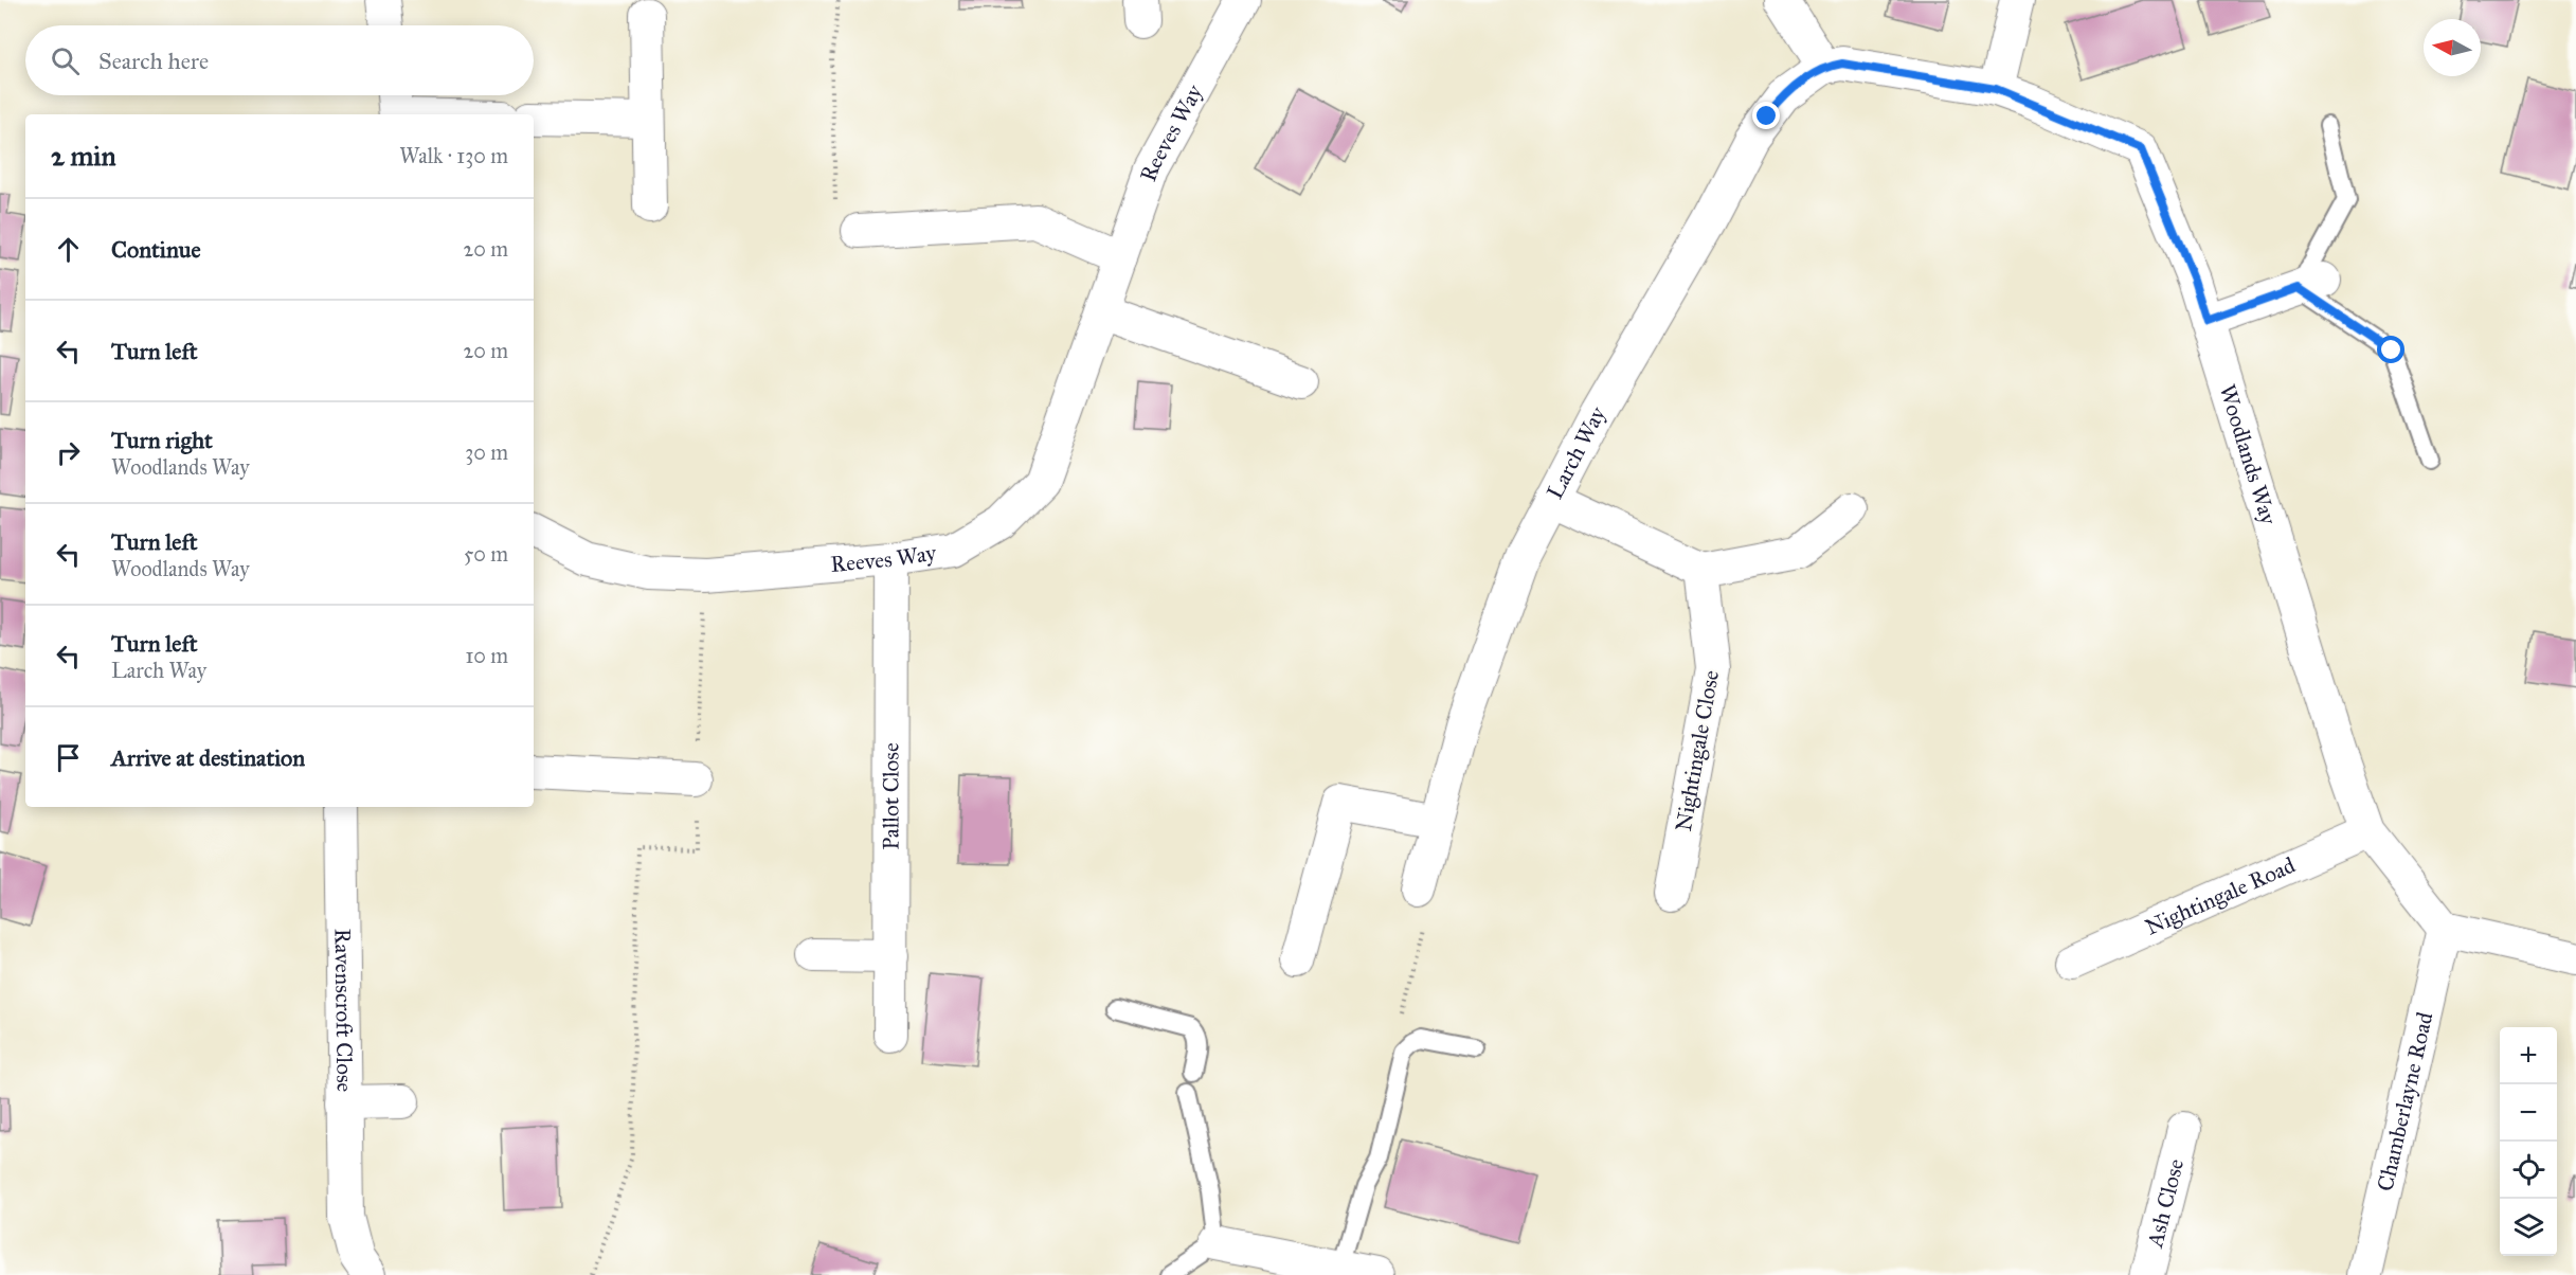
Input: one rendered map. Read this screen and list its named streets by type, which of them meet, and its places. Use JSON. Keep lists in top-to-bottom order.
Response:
{
  "streets": {
    "street": [
      "Reeves Way",
      "Larch Way",
      "Woodlands Way",
      "Nightingale Close",
      "Pallot Close",
      "Nightingale Road",
      "Ravenscroft Close",
      "Chamberlayne Road",
      "Ash Close"
    ]
  },
  "crossings": [
    ["Reeves Way", "Pallot Close"],
    ["Larch Way", "Woodlands Way"],
    ["Woodlands Way", "Nightingale Road"],
    ["Woodlands Way", "Chamberlayne Road"]
  ],
  "north": "left",
  "page": {
    "search": "Search here",
    "heading": ["2 min", "Walk · 130 m"],
    "list": [
      ["Continue", "20 m"],
      ["Turn left", "20 m"],
      ["Turn right", "Woodlands Way", "30 m"],
      ["Turn left", "Woodlands Way", "50 m"],
      ["Turn left", "Larch Way", "10 m"],
      "Arrive at destination"
    ],
    "map_buttons": ["+", "−"]
  }
}
